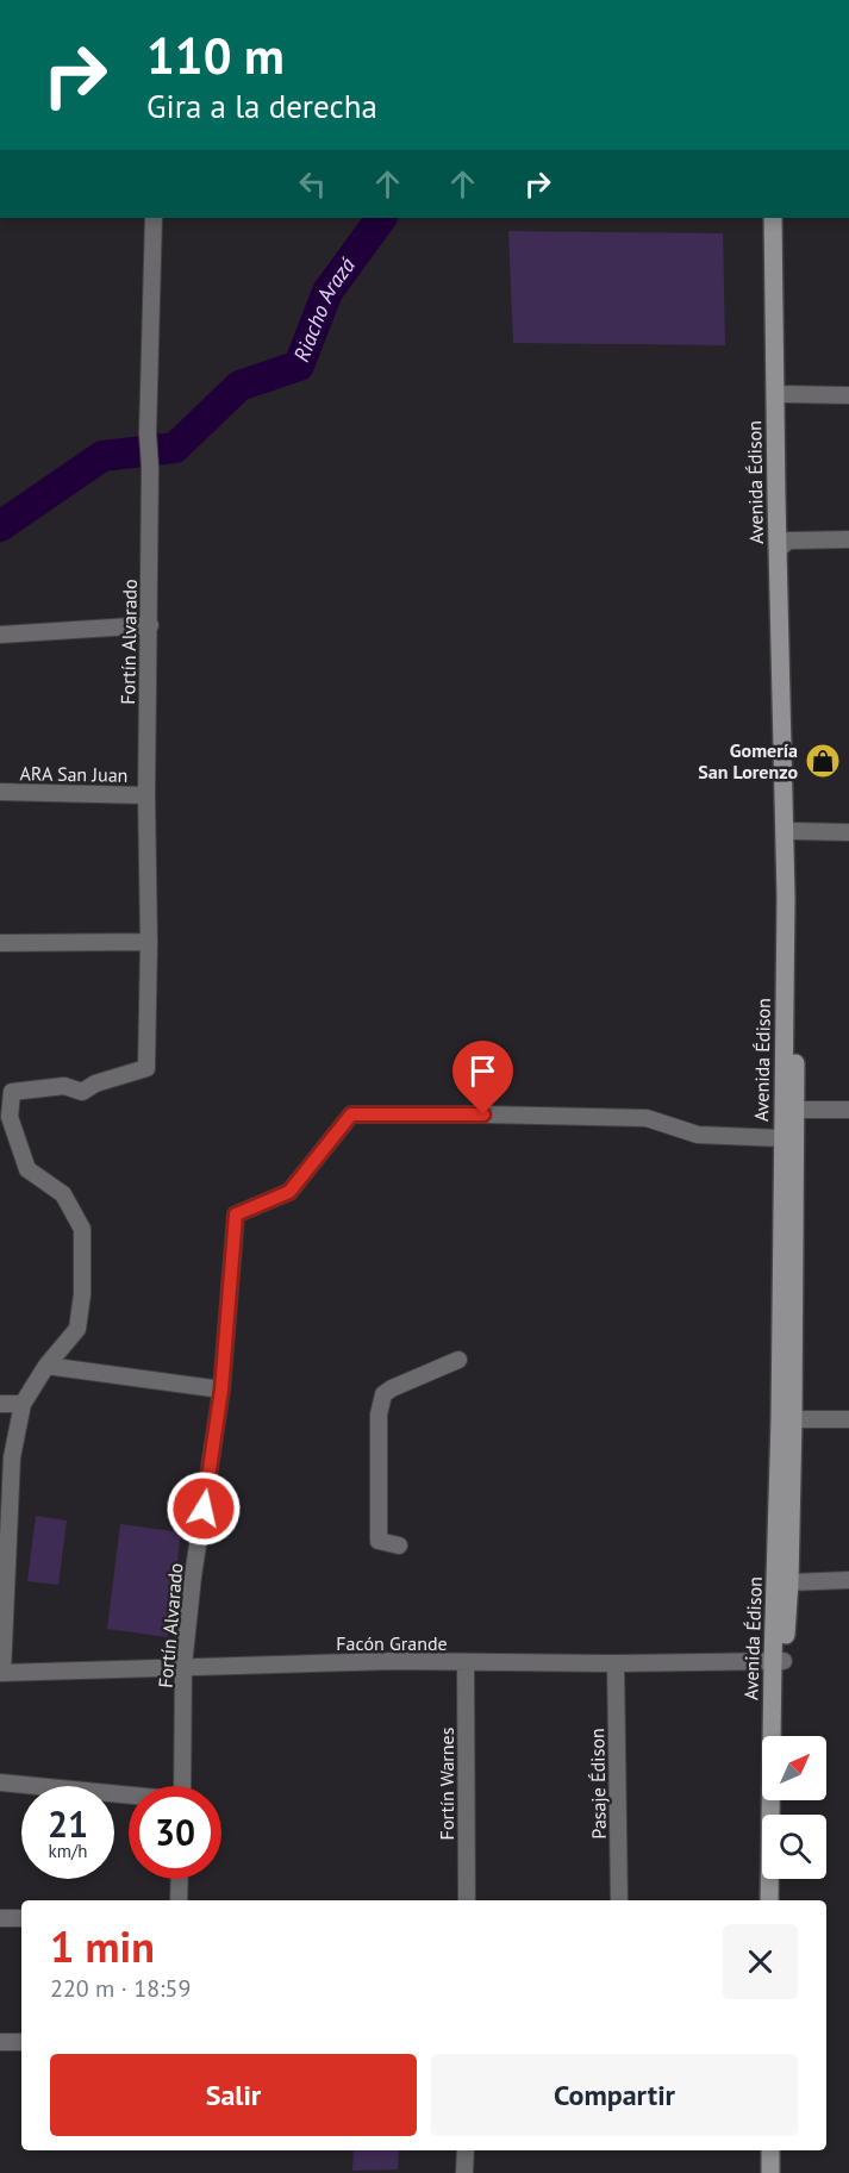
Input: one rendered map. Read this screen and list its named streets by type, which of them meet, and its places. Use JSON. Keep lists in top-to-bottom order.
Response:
{
  "streets": {
    "main road": ["Avenida Édison"],
    "street": [
      "Fortín Alvarado",
      "ARA San Juan",
      "Facón Grande",
      "Fortín Warnes",
      "Pasaje Édison"
    ]
  },
  "crossings": [
    ["Avenida Édison", "Fortín Alvarado"],
    ["Avenida Édison", "Facón Grande"],
    ["Fortín Alvarado", "ARA San Juan"],
    ["Fortín Alvarado", "Facón Grande"],
    ["Facón Grande", "Fortín Warnes"],
    ["Facón Grande", "Pasaje Édison"]
  ],
  "water": ["Riacho Arazá"],
  "places": {
    "shop": ["Gomería San Lorenzo"]
  },
  "north": "top right",
  "page": {
    "turn": ["110 m", "Gira a la derecha"],
    "speed": "21 km/h",
    "limit": "30",
    "heading": ["1 min", "220 m · 18:59"],
    "buttons": ["Salir", "Compartir"]
  }
}
